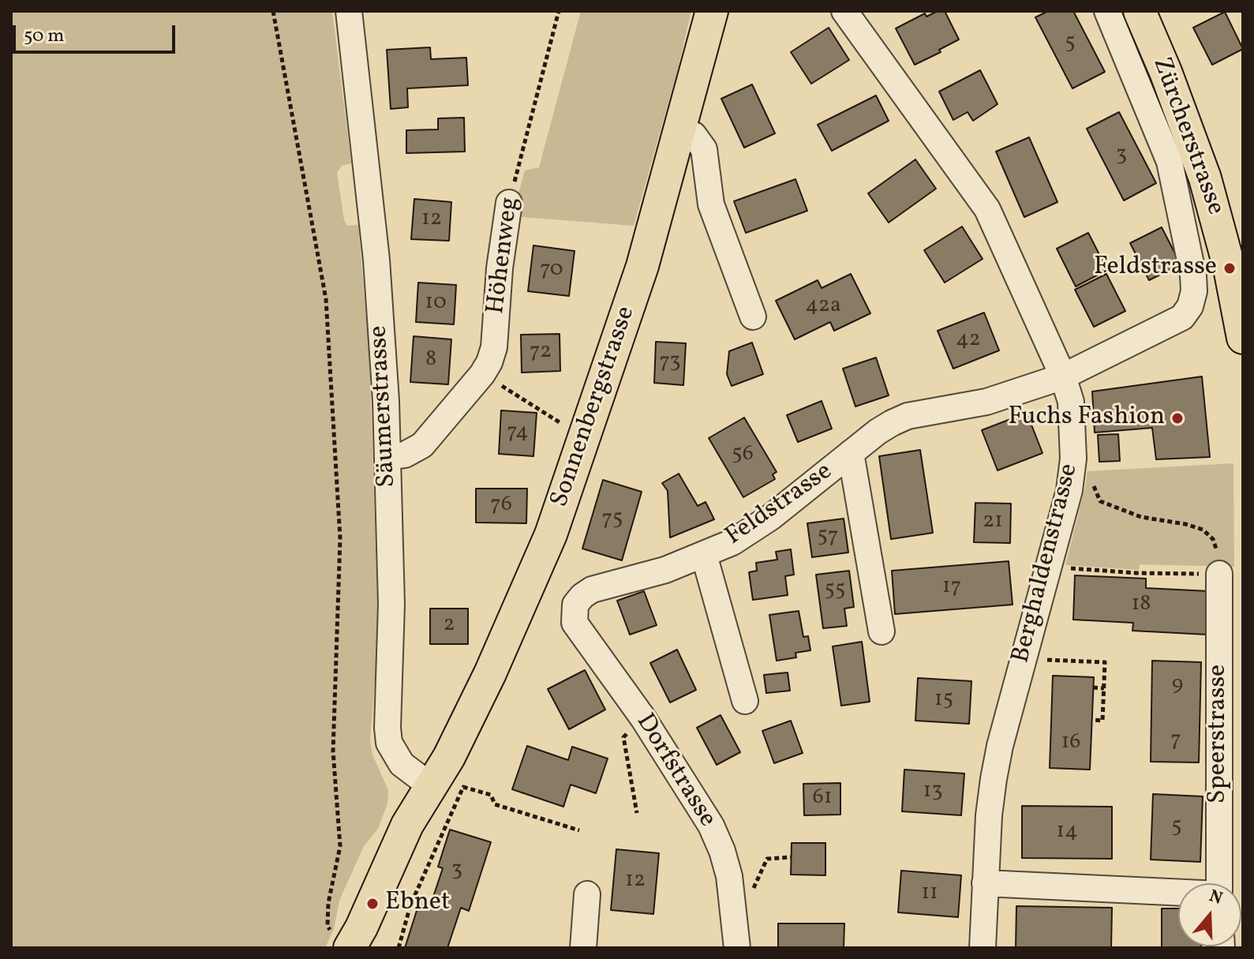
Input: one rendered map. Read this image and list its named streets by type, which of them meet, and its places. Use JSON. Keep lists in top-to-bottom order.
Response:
{
  "streets": {
    "main road": ["Zürcherstrasse", "Sonnenbergstrasse"],
    "street": [
      "Höhenweg",
      "Säumerstrasse",
      "Feldstrasse",
      "Berghaldenstrasse",
      "Speerstrasse",
      "Dorfstrasse"
    ]
  },
  "crossings": [
    ["Höhenweg", "Säumerstrasse"],
    ["Säumerstrasse", "Sonnenbergstrasse"],
    ["Feldstrasse", "Berghaldenstrasse"],
    ["Feldstrasse", "Dorfstrasse"],
    ["Berghaldenstrasse", "Speerstrasse"]
  ],
  "places": ["Feldstrasse", "Fuchs Fashion", "Ebnet"],
  "house_numbers": [
    "5",
    "3",
    "12",
    "70",
    "10",
    "42a",
    "42",
    "72",
    "8",
    "73",
    "74",
    "56",
    "76",
    "75",
    "21",
    "57",
    "17",
    "55",
    "18",
    "2",
    "9",
    "15",
    "7",
    "16",
    "13",
    "61",
    "5",
    "14",
    "3",
    "12",
    "11"
  ],
  "scale_bar": "50 m",
  "north": "top"
}
